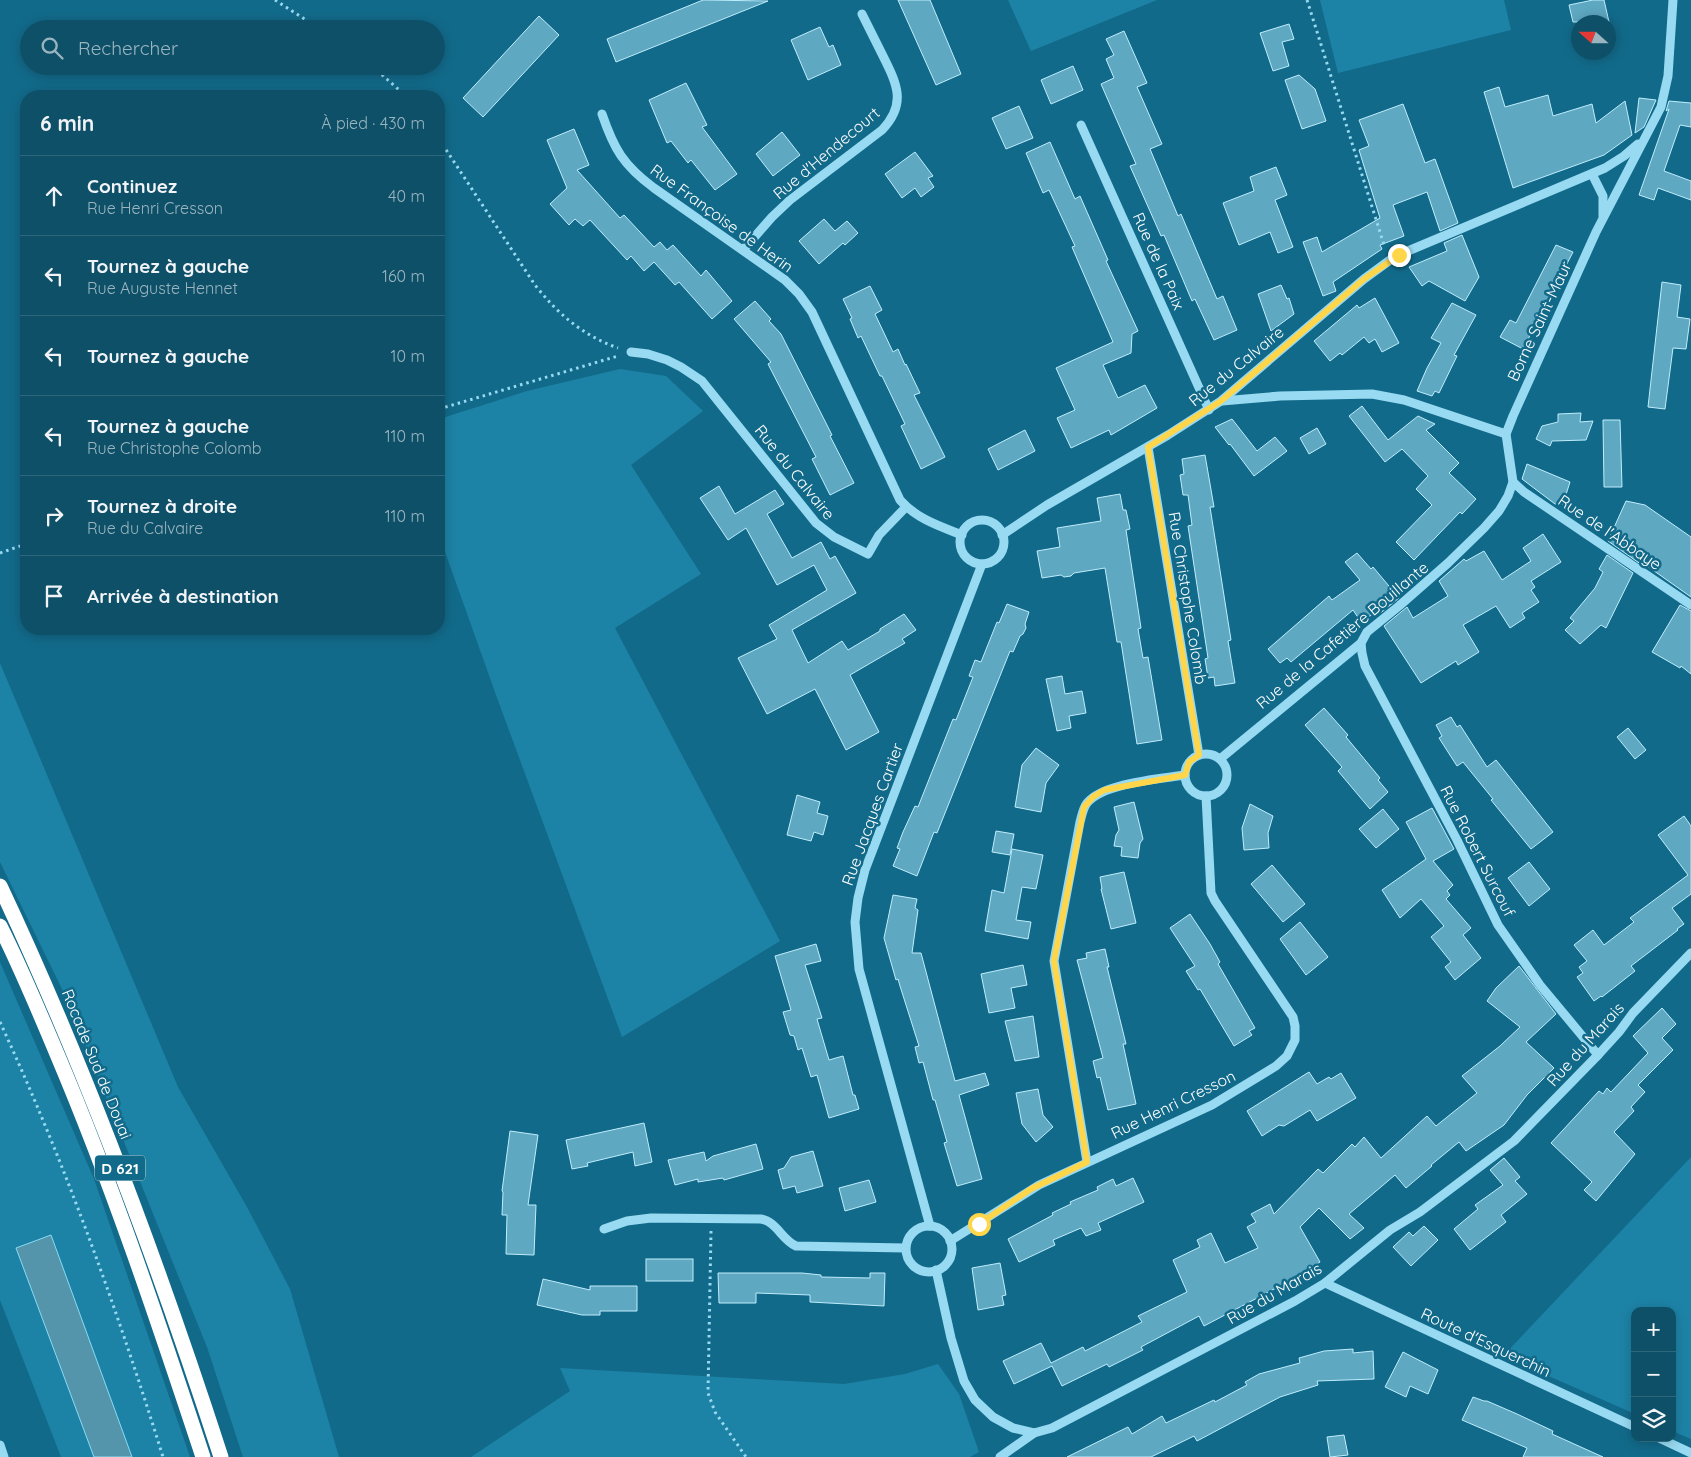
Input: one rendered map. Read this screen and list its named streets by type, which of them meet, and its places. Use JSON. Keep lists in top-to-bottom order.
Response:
{
  "streets": {
    "highway": ["Rocade Sud de Douai", "D 621"],
    "street": [
      "Rue d'Hendecourt",
      "Rue Françoise de Herin",
      "Rue de la Paix",
      "Borne Saint-Maur",
      "Rue du Calvaire",
      "Rue de l'Abbaye",
      "Rue Christophe Colomb",
      "Rue de la Cafetière Bouillante",
      "Rue Jacques Cartier",
      "Rue Robert Surcouf",
      "Rue du Marais",
      "Rue Henri Cresson",
      "Route d'Esquerchin"
    ]
  },
  "crossings": [
    ["Rue d'Hendecourt", "Rue Françoise de Herin"],
    ["Rue Françoise de Herin", "Rue du Calvaire"],
    ["Rue de la Paix", "Rue du Calvaire"],
    ["Borne Saint-Maur", "Rue du Calvaire"],
    ["Rue du Calvaire", "Rue Christophe Colomb"],
    ["Rue du Calvaire", "Rue Jacques Cartier"],
    ["Rue de l'Abbaye", "Rue de la Cafetière Bouillante"],
    ["Rue Christophe Colomb", "Rue de la Cafetière Bouillante"],
    ["Rue Christophe Colomb", "Rue Henri Cresson"],
    ["Rue de la Cafetière Bouillante", "Rue Robert Surcouf"],
    ["Rue de la Cafetière Bouillante", "Rue Henri Cresson"],
    ["Rue Jacques Cartier", "Rue Henri Cresson"],
    ["Rue Robert Surcouf", "Rue du Marais"],
    ["Rue du Marais", "Route d'Esquerchin"]
  ],
  "north": "left",
  "page": {
    "search": "Rechercher",
    "heading": ["6 min", "À pied · 430 m"],
    "list": [
      ["Continuez", "Rue Henri Cresson", "40 m"],
      ["Tournez à gauche", "Rue Auguste Hennet", "160 m"],
      ["Tournez à gauche", "10 m"],
      ["Tournez à gauche", "Rue Christophe Colomb", "110 m"],
      ["Tournez à droite", "Rue du Calvaire", "110 m"],
      "Arrivée à destination"
    ],
    "map_buttons": ["+", "−"]
  }
}
